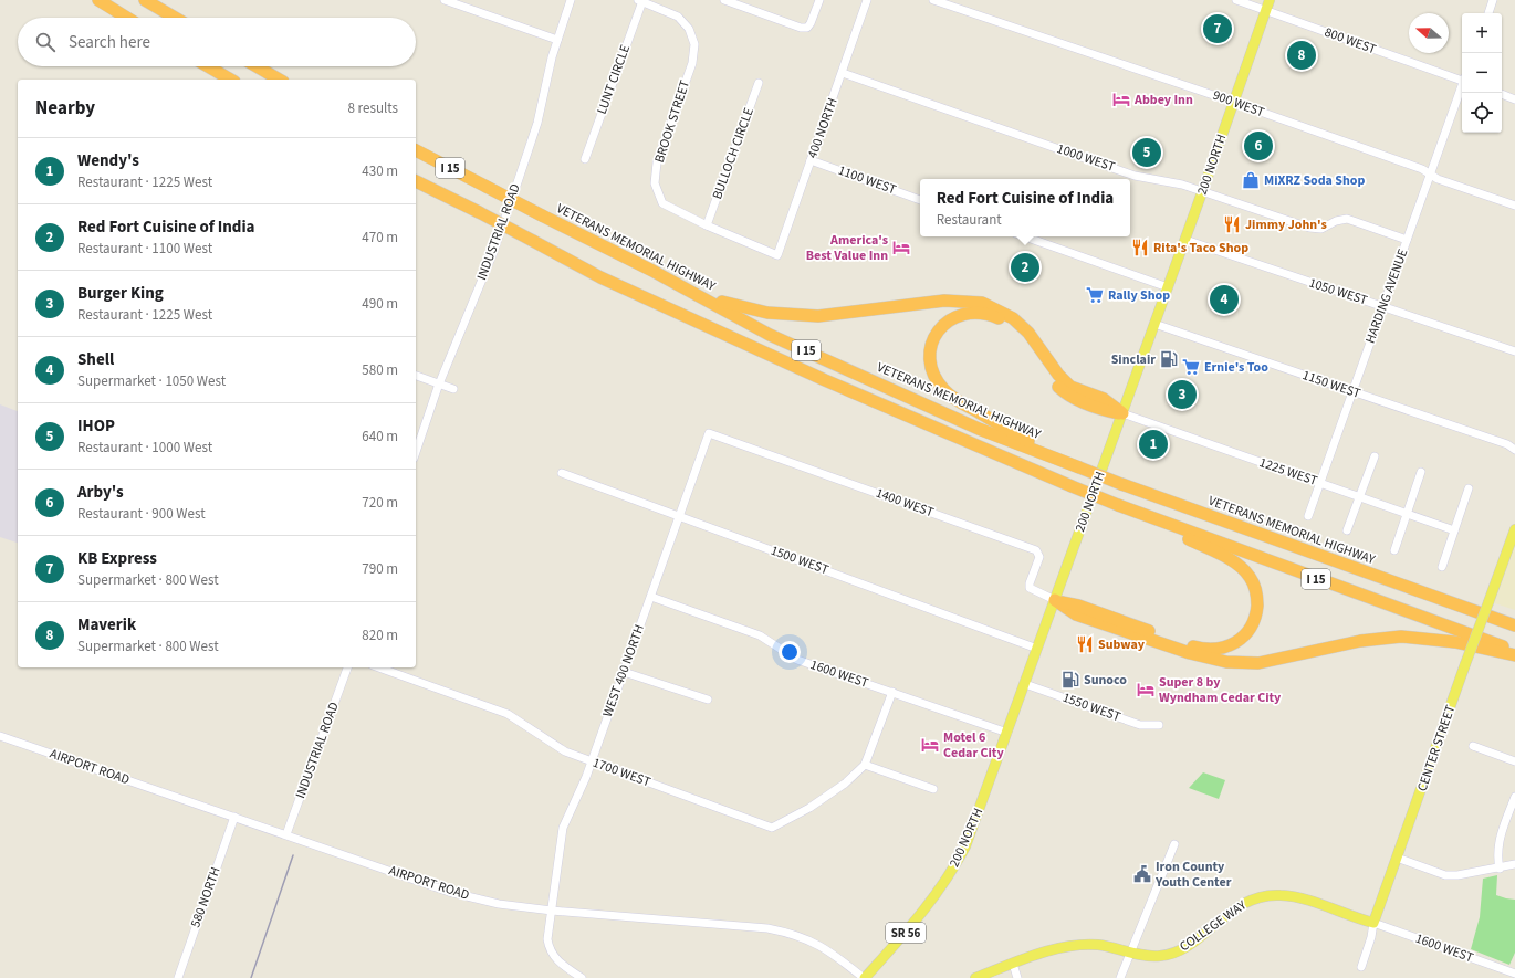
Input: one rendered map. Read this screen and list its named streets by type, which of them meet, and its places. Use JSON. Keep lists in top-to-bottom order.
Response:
{
  "streets": {
    "highway": ["I 15", "VETERANS MEMORIAL HIGHWAY"],
    "main road": [
      "200 NORTH",
      "CENTER STREET",
      "COLLEGE WAY",
      "SR 56"
    ],
    "street": [
      "800 WEST",
      "LUNT CIRCLE",
      "900 WEST",
      "BROOK STREET",
      "400 NORTH",
      "BULLOCH CIRCLE",
      "1000 WEST",
      "1100 WEST",
      "INDUSTRIAL ROAD",
      "1050 WEST",
      "HARDING AVENUE",
      "1150 WEST",
      "1225 WEST",
      "1400 WEST",
      "1500 WEST",
      "WEST 400 NORTH",
      "1600 WEST",
      "1550 WEST",
      "AIRPORT ROAD",
      "1700 WEST",
      "580 NORTH"
    ]
  },
  "crossings": [
    ["800 WEST", "200 NORTH"],
    ["LUNT CIRCLE", "BROOK STREET"],
    ["900 WEST", "200 NORTH"],
    ["900 WEST", "HARDING AVENUE"],
    ["BROOK STREET", "400 NORTH"],
    ["BROOK STREET", "BULLOCH CIRCLE"],
    ["400 NORTH", "1000 WEST"],
    ["400 NORTH", "1100 WEST"],
    ["1000 WEST", "200 NORTH"],
    ["1000 WEST", "HARDING AVENUE"],
    ["200 NORTH", "1050 WEST"],
    ["200 NORTH", "1150 WEST"],
    ["200 NORTH", "1225 WEST"],
    ["200 NORTH", "1400 WEST"],
    ["200 NORTH", "1500 WEST"],
    ["200 NORTH", "1600 WEST"],
    ["200 NORTH", "1550 WEST"],
    ["200 NORTH", "AIRPORT ROAD"],
    ["INDUSTRIAL ROAD", "AIRPORT ROAD"],
    ["1050 WEST", "HARDING AVENUE"],
    ["HARDING AVENUE", "1150 WEST"],
    ["HARDING AVENUE", "1225 WEST"],
    ["1400 WEST", "WEST 400 NORTH"],
    ["1500 WEST", "WEST 400 NORTH"],
    ["WEST 400 NORTH", "1600 WEST"],
    ["WEST 400 NORTH", "AIRPORT ROAD"],
    ["WEST 400 NORTH", "1700 WEST"],
    ["1600 WEST", "CENTER STREET"],
    ["1600 WEST", "1700 WEST"],
    ["1600 WEST", "COLLEGE WAY"],
    ["CENTER STREET", "COLLEGE WAY"],
    ["AIRPORT ROAD", "580 NORTH"]
  ],
  "places": {
    "hotel": [
      "Abbey Inn",
      "America's Best Value Inn",
      "Super 8 by Wyndham Cedar City",
      "Motel 6 Cedar City"
    ],
    "shop": ["MiXRZ Soda Shop"],
    "restaurant": ["Jimmy John's", "Rita's Taco Shop", "Subway"],
    "supermarket": ["Rally Shop", "Ernie's Too"],
    "fuel station": ["Sinclair", "Sunoco"],
    "public building": ["Iron County Youth Center"]
  },
  "north": "left",
  "page": {
    "pins": [
      "7",
      "8",
      "6",
      "5",
      "2",
      "4",
      "3",
      "1"
    ],
    "map_buttons": ["+", "−"],
    "search": "Search here",
    "heading": ["Nearby", "8 results"],
    "list": [
      {
        "mark": "1",
        "name": "Wendy's",
        "note": "Restaurant · 1225 West",
        "value": "430 m"
      },
      {
        "mark": "2",
        "name": "Red Fort Cuisine of India",
        "note": "Restaurant · 1100 West",
        "value": "470 m"
      },
      {
        "mark": "3",
        "name": "Burger King",
        "note": "Restaurant · 1225 West",
        "value": "490 m"
      },
      {
        "mark": "4",
        "name": "Shell",
        "note": "Supermarket · 1050 West",
        "value": "580 m"
      },
      {
        "mark": "5",
        "name": "IHOP",
        "note": "Restaurant · 1000 West",
        "value": "640 m"
      },
      {
        "mark": "6",
        "name": "Arby's",
        "note": "Restaurant · 900 West",
        "value": "720 m"
      },
      {
        "mark": "7",
        "name": "KB Express",
        "note": "Supermarket · 800 West",
        "value": "790 m"
      },
      {
        "mark": "8",
        "name": "Maverik",
        "note": "Supermarket · 800 West",
        "value": "820 m"
      }
    ],
    "popup": ["Red Fort Cuisine of India", "Restaurant"]
  }
}
